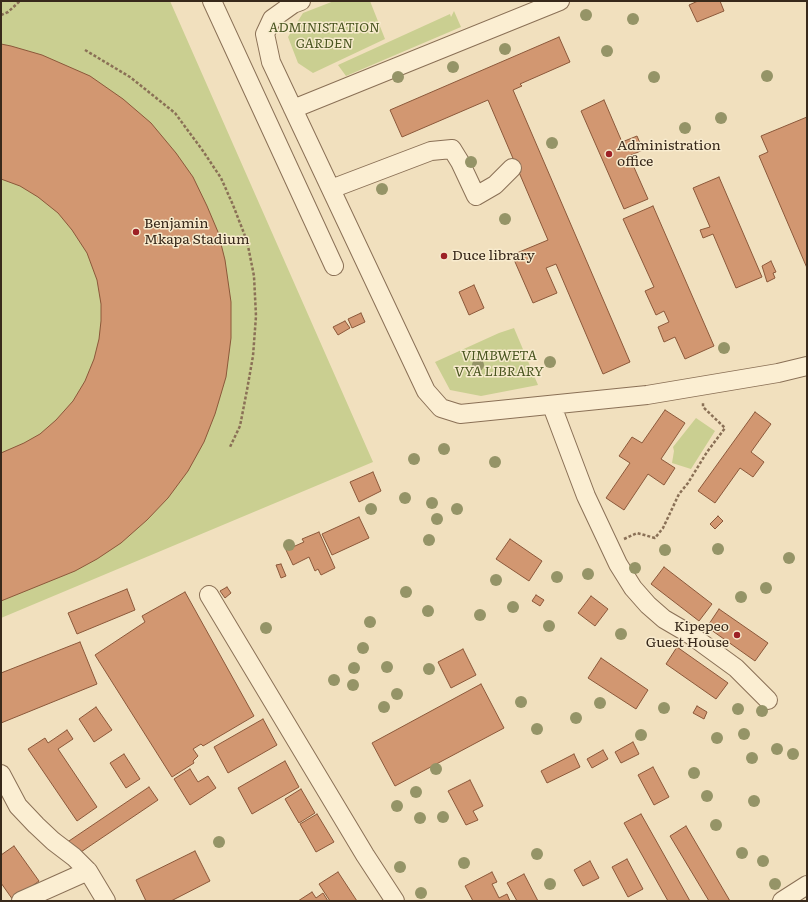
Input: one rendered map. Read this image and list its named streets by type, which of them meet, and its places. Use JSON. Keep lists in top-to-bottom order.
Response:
{
  "parks": ["ADMINISTATION GARDEN", "VIMBWETA VYA LIBRARY"],
  "places": [
    "Administration office",
    "Benjamin Mkapa Stadium",
    "Duce library",
    "Kipepeo Guest House"
  ]
}
